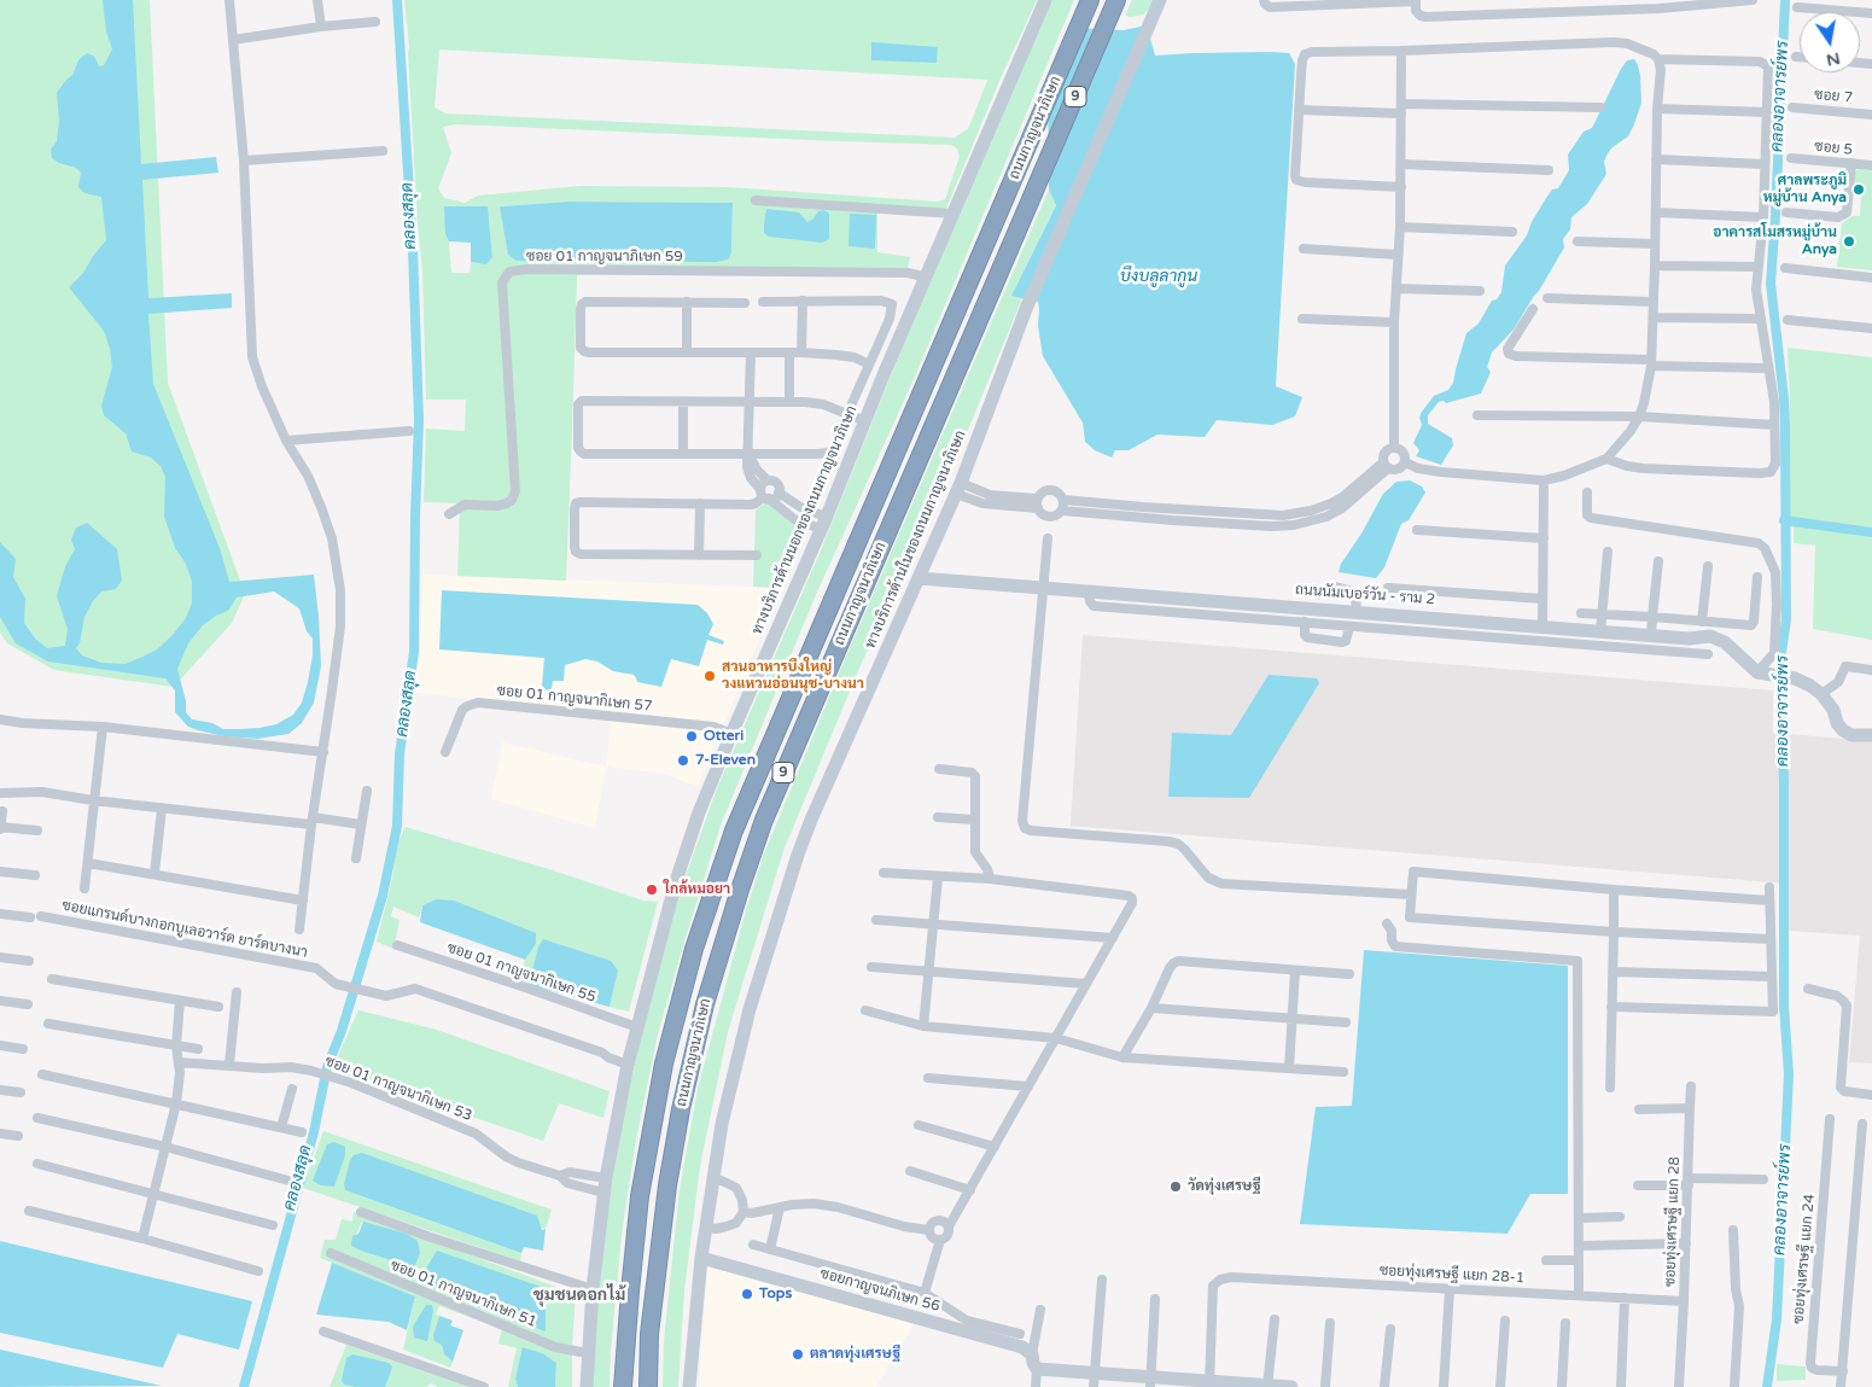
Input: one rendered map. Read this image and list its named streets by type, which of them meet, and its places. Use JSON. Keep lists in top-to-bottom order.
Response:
{
  "streets": {
    "highway": ["9", "ถนนกาญจนาภิเษก"],
    "main road": [
      "ทางบริการด้านนอกของถนนกาญจนาภิเษก",
      "ทางบริการด้านในของถนนกาญจนาภิเษก",
      "ถนนนัมเบอร์วัน - ราม 2",
      "ซอยกาญจนภิเษก 56"
    ],
    "street": [
      "ซอย 7",
      "ซอย 5",
      "ซอย 01 กาญจนาภิเษก 59",
      "ซอย 01 กาญจนากิเษก 57",
      "ซอยแกรนด์บางกอกบูเลอวาร์ด ยาร์ดบางนา",
      "ซอย 01 กาญจนากิเษก 55",
      "ซอย 01 กาญจนากิเษก 53",
      "ซอยทุ่งเศรษฐี แยก 28",
      "ซอยทุ่งเศรษฐี แยก 24",
      "ซอยทุ่งเศรษฐี แยก 28-1",
      "ซอย 01 กาญจนากิเษก 51"
    ]
  },
  "crossings": [
    ["ซอย 01 กาญจนาภิเษก 59", "ทางบริการด้านนอกของถนนกาญจนาภิเษก"],
    ["ทางบริการด้านนอกของถนนกาญจนาภิเษก", "ซอย 01 กาญจนากิเษก 57"],
    ["ทางบริการด้านนอกของถนนกาญจนาภิเษก", "ซอยแกรนด์บางกอกบูเลอวาร์ด ยาร์ดบางนา"],
    ["ทางบริการด้านนอกของถนนกาญจนาภิเษก", "ซอย 01 กาญจนากิเษก 55"],
    ["ทางบริการด้านนอกของถนนกาญจนาภิเษก", "ซอย 01 กาญจนากิเษก 53"],
    ["ทางบริการด้านนอกของถนนกาญจนาภิเษก", "ซอย 01 กาญจนากิเษก 51"],
    ["ทางบริการด้านในของถนนกาญจนาภิเษก", "ถนนนัมเบอร์วัน - ราม 2"],
    ["ทางบริการด้านในของถนนกาญจนาภิเษก", "ซอยกาญจนภิเษก 56"],
    ["ซอยทุ่งเศรษฐี แยก 28", "ซอยทุ่งเศรษฐี แยก 28-1"]
  ],
  "districts": ["ชุมชนดอกไม้"],
  "water": ["คลองอาจารย์พร", "คลองสลุด", "บึงบลูลากูน"],
  "places": [
    "ศาลพระภูมิ หมู่บ้าน Anya",
    "อาคารสโมสรหมู่บ้าน Anya",
    "สวนอาหารบึงใหญ่ วงแหวนอ่อนนุช-บางนา",
    "Otteri",
    "7-Eleven",
    "ใกล้หมอยา",
    "วัดทุ่งเศรษฐี",
    "Tops",
    "ตลาดทุ่งเศรษฐี"
  ],
  "north": "bottom"
}
